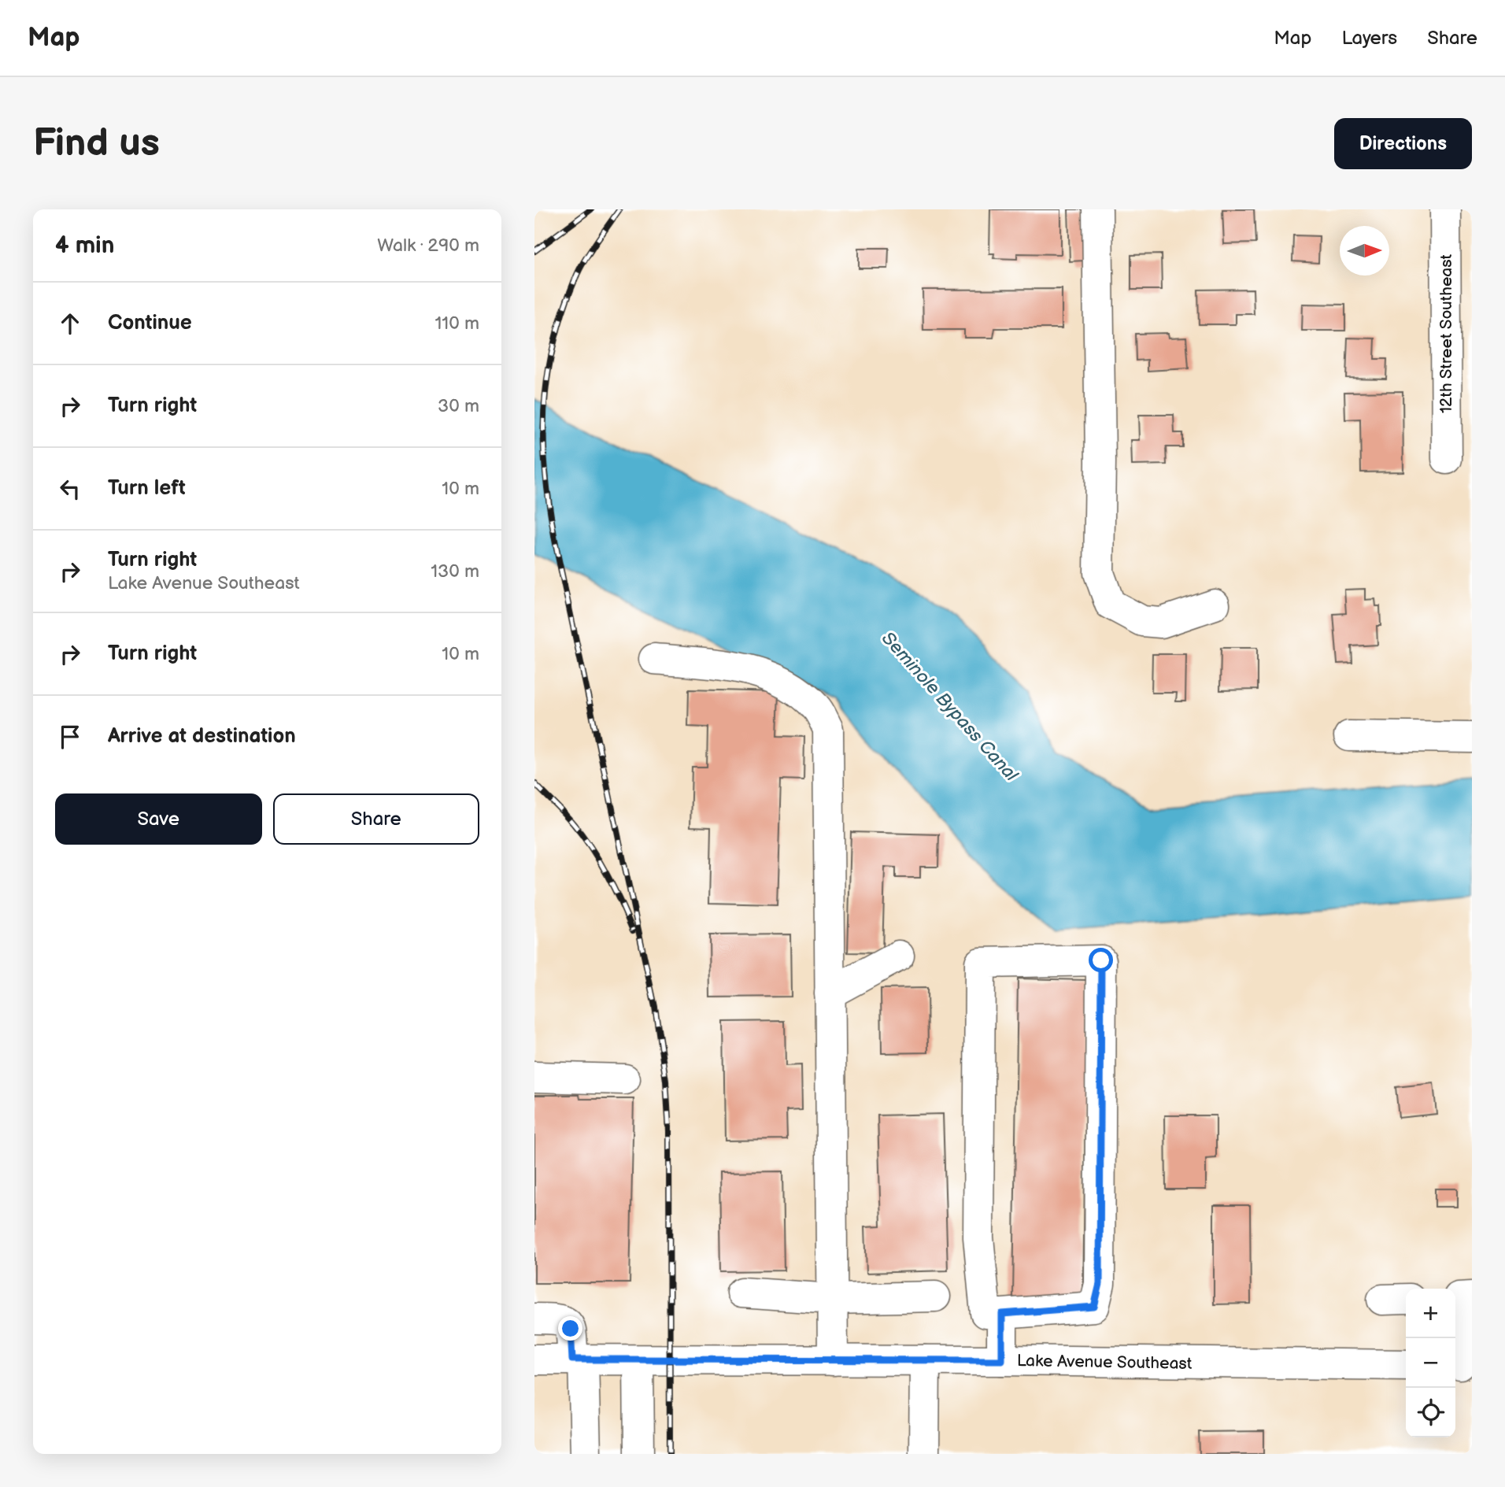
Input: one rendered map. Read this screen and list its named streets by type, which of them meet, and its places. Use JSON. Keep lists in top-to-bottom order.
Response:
{
  "streets": {
    "street": ["12th Street Southeast", "Lake Avenue Southeast"]
  },
  "water": ["Seminole Bypass Canal"],
  "north": "right",
  "page": {
    "header": "Map",
    "nav": ["Map", "Layers", "Share"],
    "buttons": [
      "Directions",
      ["Save", "Share"]
    ],
    "title": "Find us",
    "heading": ["4 min", "Walk · 290 m"],
    "list": [
      ["Continue", "110 m"],
      ["Turn right", "30 m"],
      ["Turn left", "10 m"],
      ["Turn right", "Lake Avenue Southeast", "130 m"],
      ["Turn right", "10 m"],
      "Arrive at destination"
    ],
    "map_buttons": ["+", "−"]
  }
}
